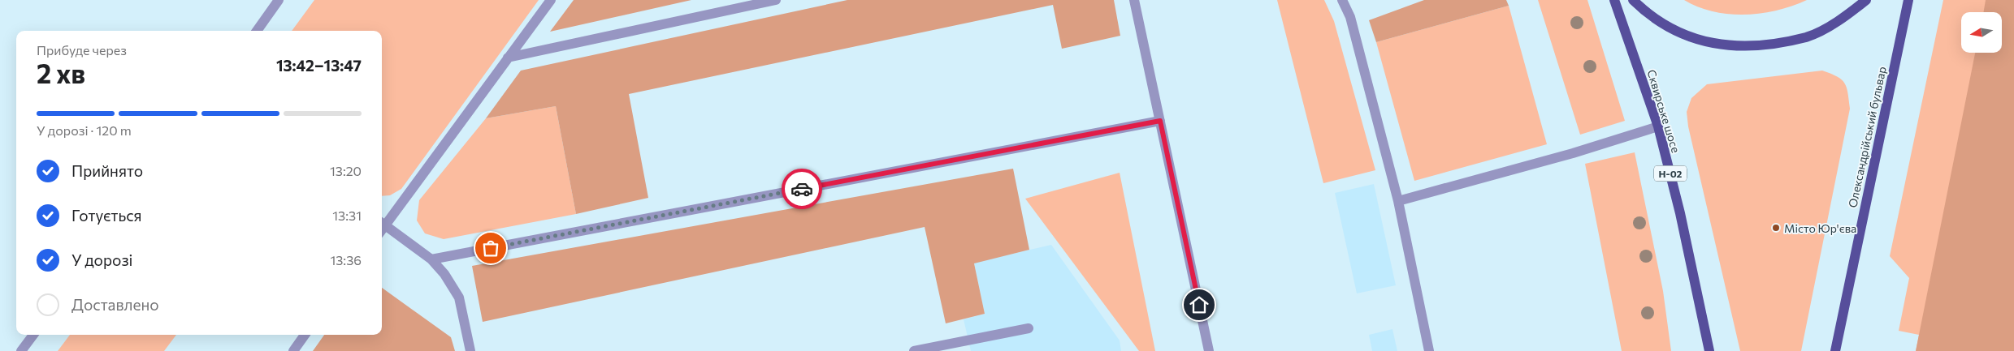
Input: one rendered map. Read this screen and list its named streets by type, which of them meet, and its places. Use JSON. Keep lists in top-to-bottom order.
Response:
{
  "streets": {
    "main road": ["Сквирське шосе", "Олександрійський бульвар", "Н-02"]
  },
  "places": ["Місто Юр'єва"],
  "north": "left",
  "page": {
    "heading": ["2 хв", "Прибуде через", "13:42–13:47"],
    "bar": "У дорозі · 120 m",
    "list": [
      ["Прийнято", "13:20"],
      ["Готується", "13:31"],
      ["У дорозі", "13:36"],
      "Доставлено"
    ]
  }
}
